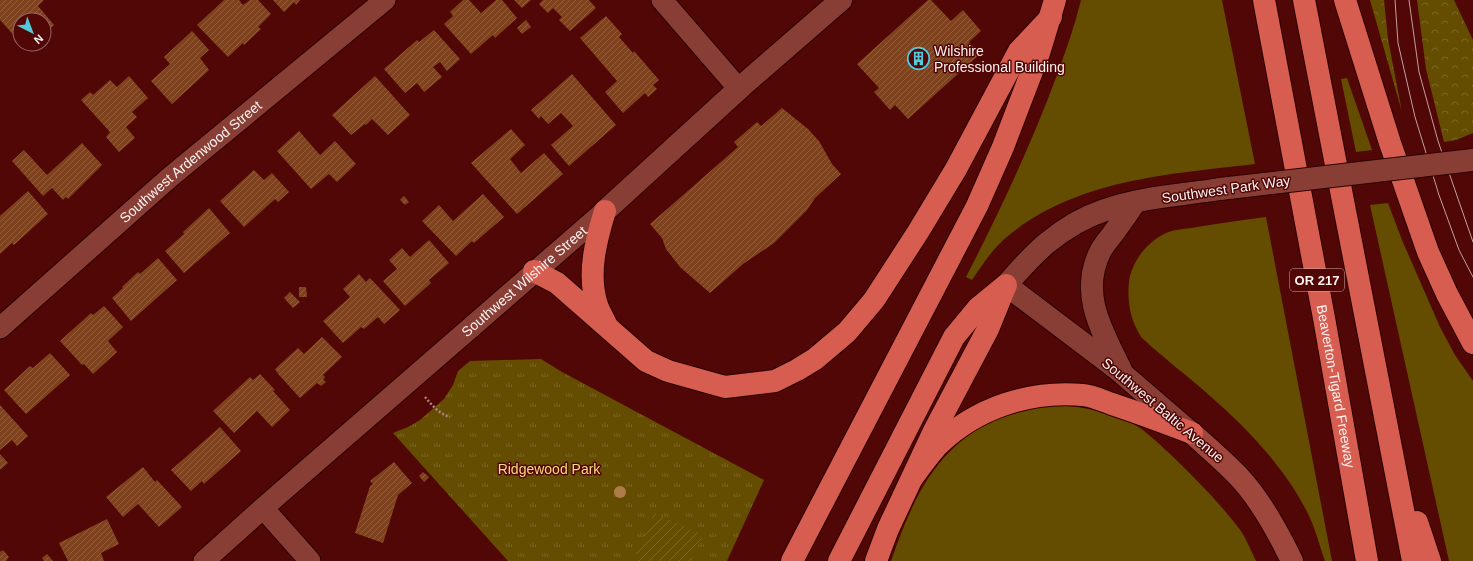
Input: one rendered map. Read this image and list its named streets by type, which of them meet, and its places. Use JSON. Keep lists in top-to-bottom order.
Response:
{
  "streets": {
    "highway": ["OR 217", "Beaverton-Tigard Freeway"],
    "main road": ["Southwest Baltic Avenue"],
    "street": ["Southwest Ardenwood Street", "Southwest Park Way", "Southwest Wilshire Street"]
  },
  "crossings": [
    ["Southwest Park Way", "Southwest Baltic Avenue"]
  ],
  "parks": ["Ridgewood Park"],
  "places": {
    "building": ["Wilshire Professional Building"]
  },
  "north": "bottom right"
}
